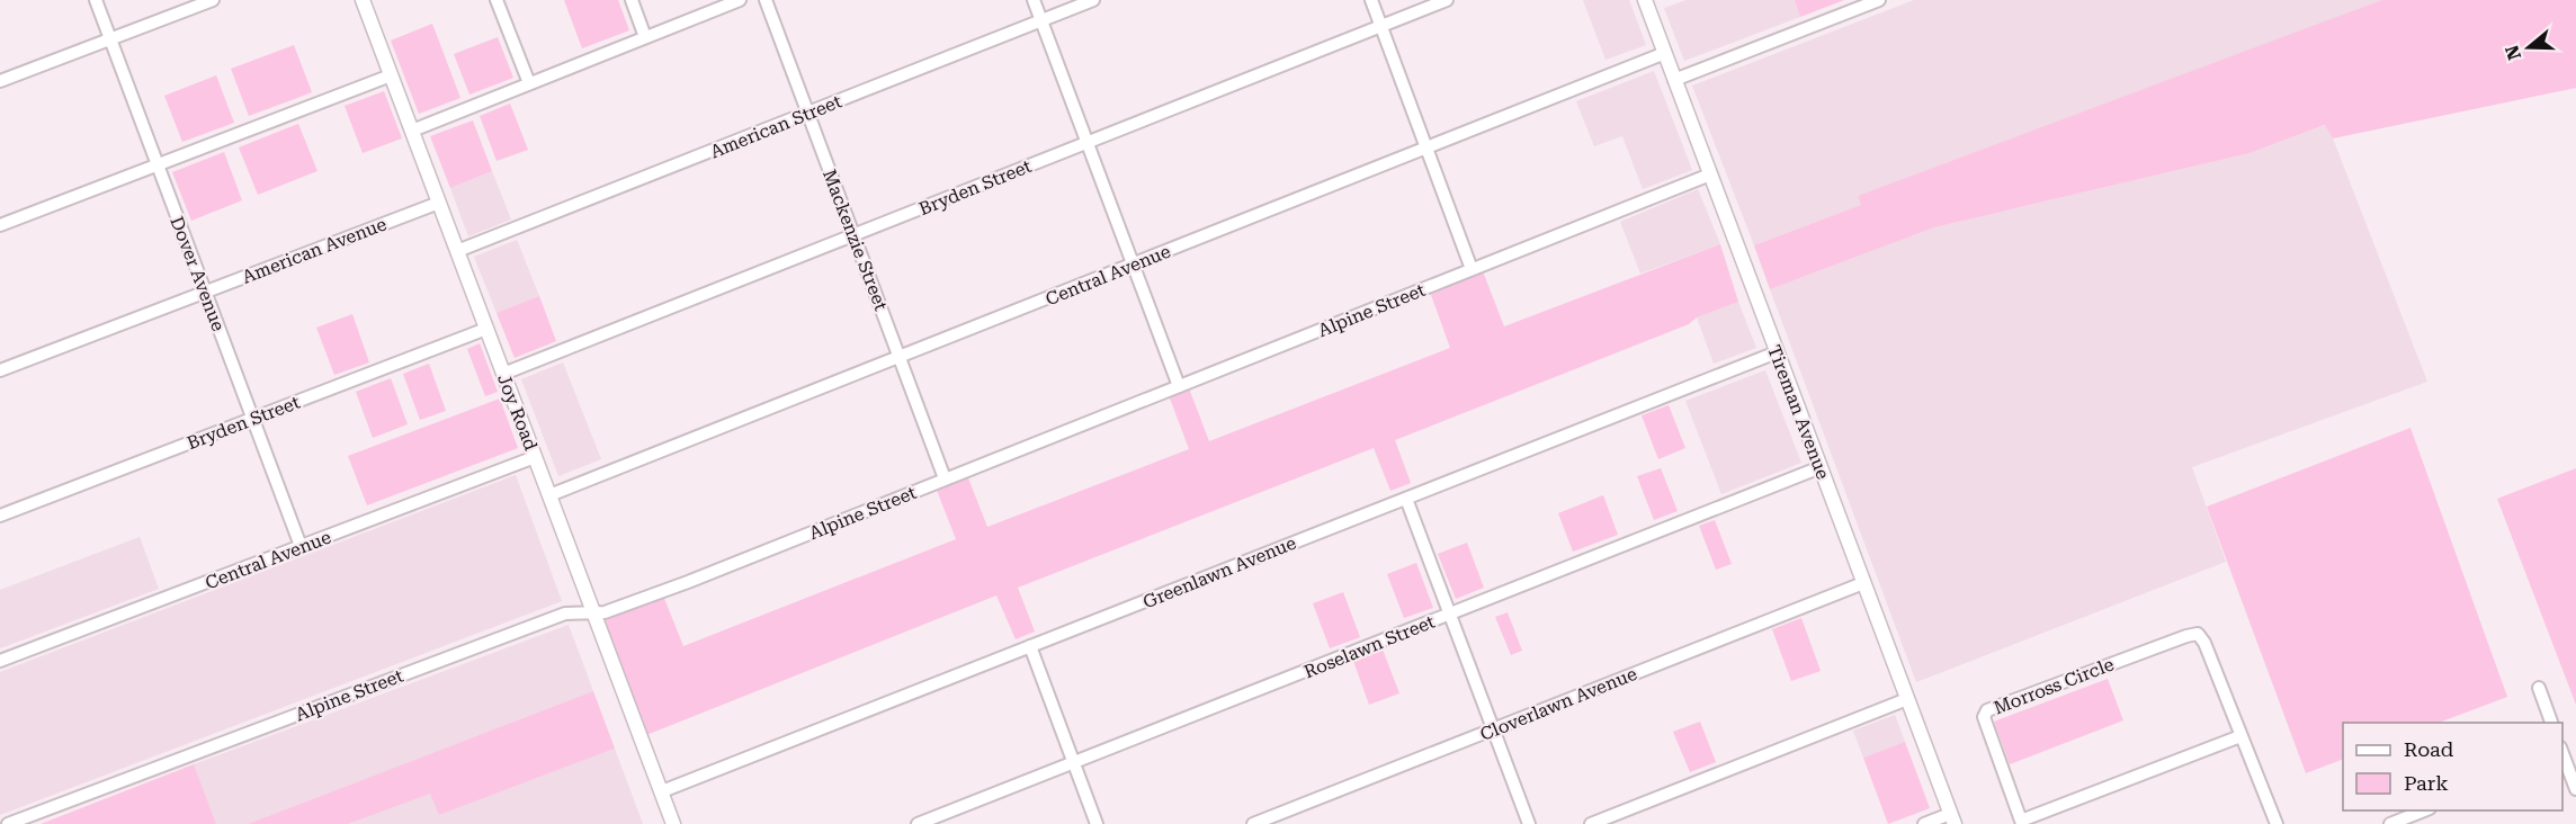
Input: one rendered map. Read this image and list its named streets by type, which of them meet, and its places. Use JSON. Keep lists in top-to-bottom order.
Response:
{
  "streets": {
    "street": [
      "American Street",
      "Bryden Street",
      "Mackenzie Street",
      "American Avenue",
      "Dover Avenue",
      "Central Avenue",
      "Alpine Street",
      "Joy Road",
      "Tireman Avenue",
      "Greenlawn Avenue",
      "Roselawn Street",
      "Morross Circle",
      "Cloverlawn Avenue"
    ]
  },
  "crossings": [
    ["American Street", "Mackenzie Street"],
    ["American Street", "Joy Road"],
    ["Bryden Street", "Mackenzie Street"],
    ["Bryden Street", "Dover Avenue"],
    ["Bryden Street", "Joy Road"],
    ["Mackenzie Street", "Central Avenue"],
    ["Mackenzie Street", "Alpine Street"],
    ["American Avenue", "Dover Avenue"],
    ["American Avenue", "Joy Road"],
    ["Dover Avenue", "Central Avenue"],
    ["Central Avenue", "Joy Road"],
    ["Central Avenue", "Tireman Avenue"],
    ["Alpine Street", "Joy Road"],
    ["Alpine Street", "Tireman Avenue"],
    ["Joy Road", "Greenlawn Avenue"],
    ["Tireman Avenue", "Greenlawn Avenue"],
    ["Tireman Avenue", "Roselawn Street"],
    ["Tireman Avenue", "Cloverlawn Avenue"]
  ],
  "legend": ["Road", "Park"],
  "north": "left"
}
